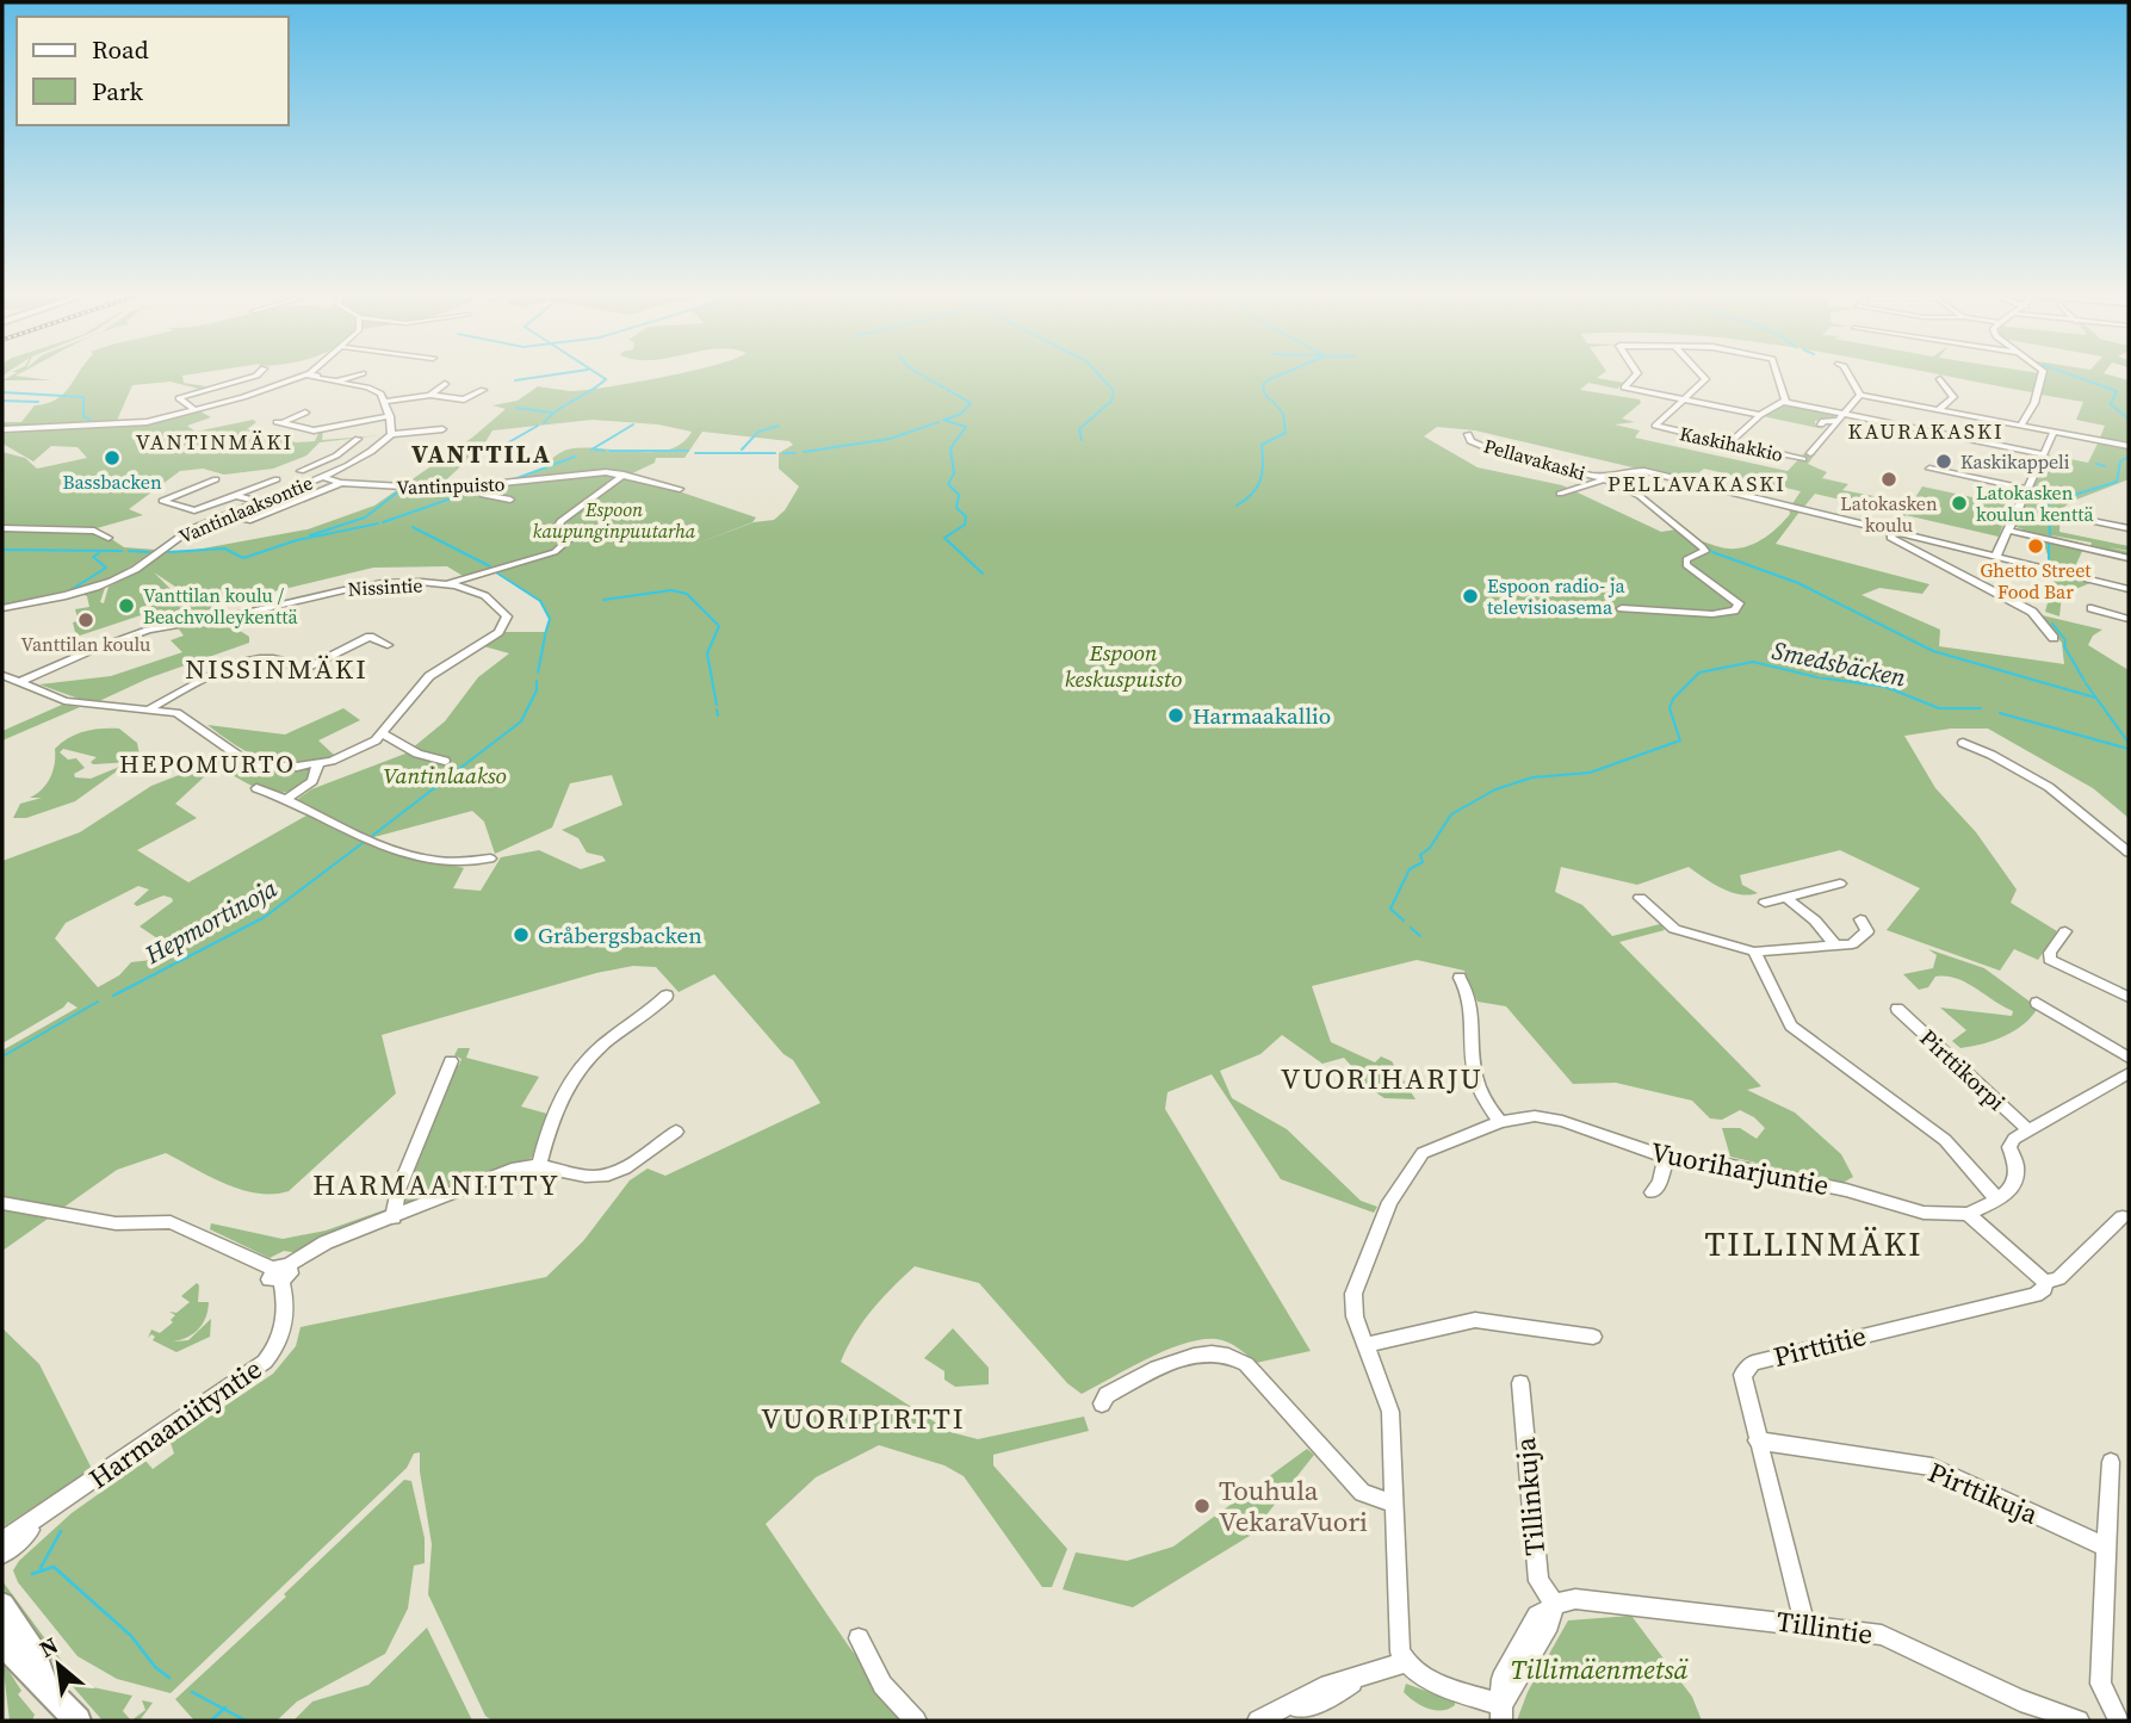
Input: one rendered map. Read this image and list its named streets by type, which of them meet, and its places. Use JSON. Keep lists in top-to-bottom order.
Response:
{
  "streets": {
    "street": [
      "Kaskihakkio",
      "Pellavakaski",
      "Vantinpuisto",
      "Vantinlaaksontie",
      "Nissintie",
      "Pirttikorpi",
      "Vuoriharjuntie",
      "Pirttitie",
      "Harmaaniityntie",
      "Pirttikuja",
      "Tillinkuja",
      "Tillintie"
    ]
  },
  "crossings": [
    ["Vantinpuisto", "Vantinlaaksontie"],
    ["Pirttitie", "Pirttikuja"],
    ["Pirttitie", "Tillintie"],
    ["Tillinkuja", "Tillintie"]
  ],
  "districts": [
    "KAURAKASKI",
    "VANTINMÄKI",
    "VANTTILA",
    "PELLAVAKASKI",
    "NISSINMÄKI",
    "HEPOMURTO",
    "VUORIHARJU",
    "HARMAANIITTY",
    "TILLINMÄKI",
    "VUORIPIRTTI"
  ],
  "water": ["Smedsbäcken", "Hepmortinoja"],
  "parks": [
    "Espoon kaupunginpuutarha",
    "Espoon keskuspuisto",
    "Vantinlaakso",
    "Tillimäenmetsä"
  ],
  "places": [
    "Bassbacken",
    "Kaskikappeli",
    "Latokasken koulu",
    "Latokasken koulun kenttä",
    "Ghetto Street Food Bar",
    "Espoon radio- ja televisioasema",
    "Vanttilan koulu / Beachvolleykenttä",
    "Vanttilan koulu",
    "Harmaakallio",
    "Gråbergsbacken",
    "Touhula VekaraVuori"
  ],
  "legend": ["Road", "Park"],
  "north": "top left"
}
